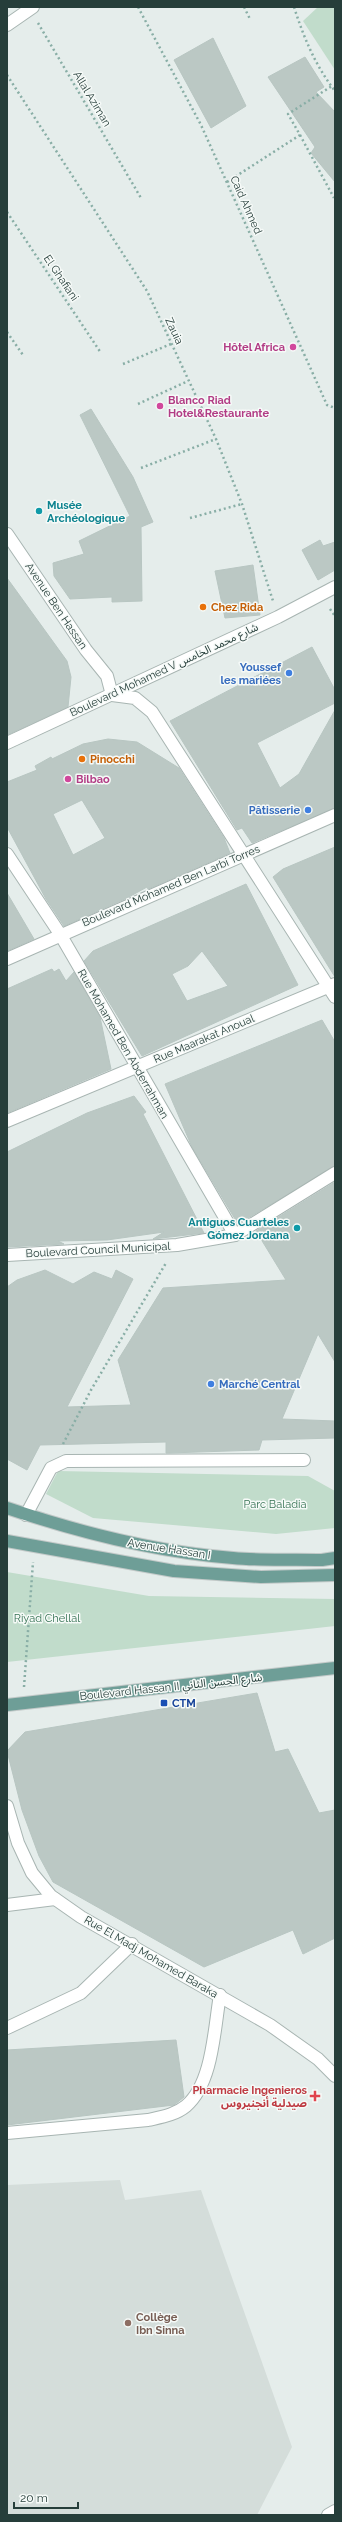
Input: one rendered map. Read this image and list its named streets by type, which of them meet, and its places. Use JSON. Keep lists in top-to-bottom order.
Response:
{
  "streets": {
    "main road": ["Avenue Hassan I", "Boulevard Hassan II شارع الحسن الثاني"],
    "street": [
      "Avenue Ben Hassan",
      "Boulevard Mohamed V شارع محمد الخامس",
      "Boulevard Mohamed Ben Larbi Torres",
      "Rue Maarakat Anoual",
      "Rue Mohamed Ben Abderrahman",
      "Boulevard Council Municipal",
      "Rue El Madj Mohamed Baraka"
    ],
    "path": [
      "Allal Aziman",
      "Caid Ahmed",
      "El Ghafiani",
      "Zauia"
    ]
  },
  "crossings": [
    ["Zauia", "Boulevard Mohamed V شارع محمد الخامس"],
    ["Avenue Ben Hassan", "Boulevard Mohamed V شارع محمد الخامس"],
    ["Boulevard Mohamed Ben Larbi Torres", "Rue Mohamed Ben Abderrahman"],
    ["Rue Maarakat Anoual", "Rue Mohamed Ben Abderrahman"],
    ["Rue Mohamed Ben Abderrahman", "Boulevard Council Municipal"]
  ],
  "parks": ["Parc Baladia", "Riyad Chellal"],
  "places": {
    "other": [
      "Hôtel Africa",
      "Blanco Riad Hotel&Restaurante",
      "Musée Archéologique",
      "Chez Rida",
      "Youssef les mariées",
      "Pinocchi",
      "Bilbao",
      "Pâtisserie",
      "Antiguos Cuarteles Gómez Jordana",
      "Marché Central",
      "Collège Ibn Sinna"
    ],
    "transit": ["CTM"],
    "health": ["Pharmacie Ingenieros صيدلية أنجنيروس"]
  },
  "scale_bar": "20 m"
}
